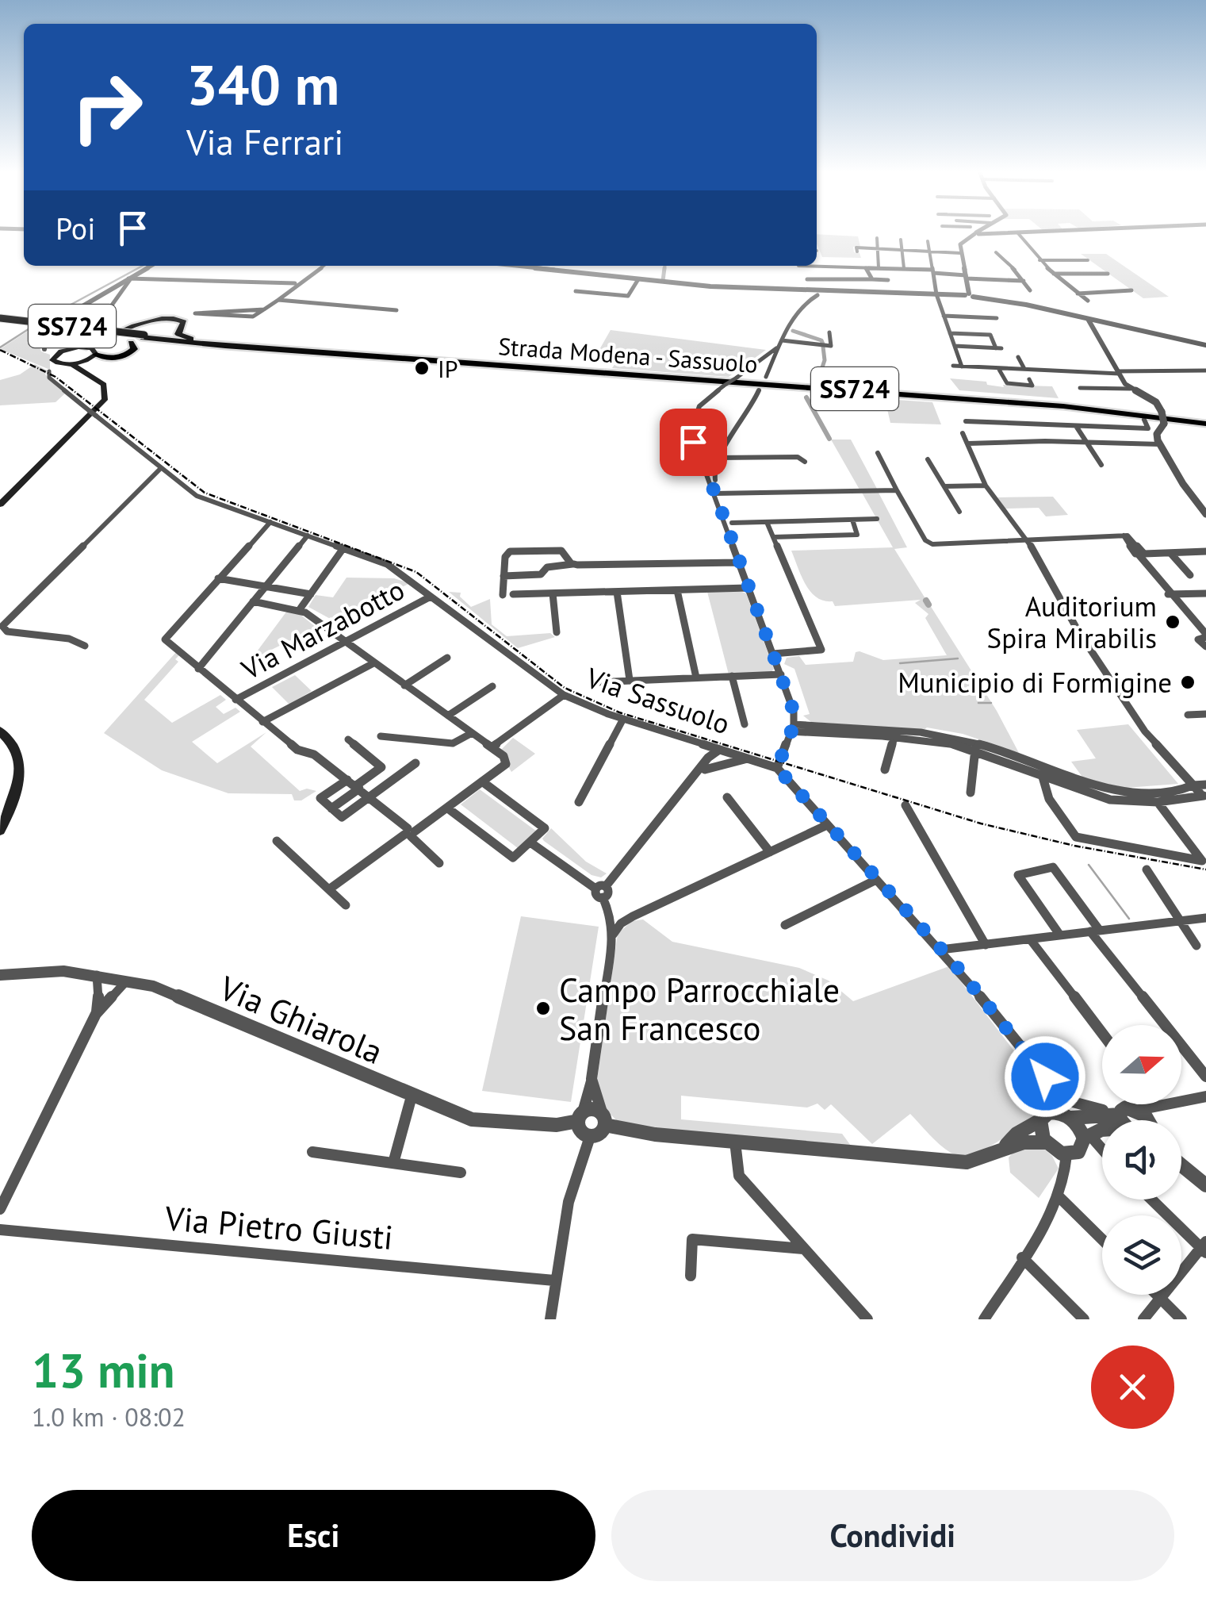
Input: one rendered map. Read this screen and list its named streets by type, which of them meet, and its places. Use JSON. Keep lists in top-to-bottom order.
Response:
{
  "streets": {
    "highway": ["SS724", "Strada Modena - Sassuolo"],
    "street": [
      "Via Marzabotto",
      "Via Sassuolo",
      "Via Ghiarola",
      "Via Pietro Giusti"
    ]
  },
  "crossings": [
    ["Via Marzabotto", "Via Sassuolo"]
  ],
  "places": [
    "IP",
    "Auditorium Spira Mirabilis",
    "Municipio di Formigine",
    "Campo Parrocchiale San Francesco"
  ],
  "north": "right",
  "page": {
    "turn": ["340 m", "Via Ferrari"],
    "then": "Poi",
    "heading": ["13 min", "1.0 km · 08:02"],
    "buttons": ["Esci", "Condividi"]
  }
}
